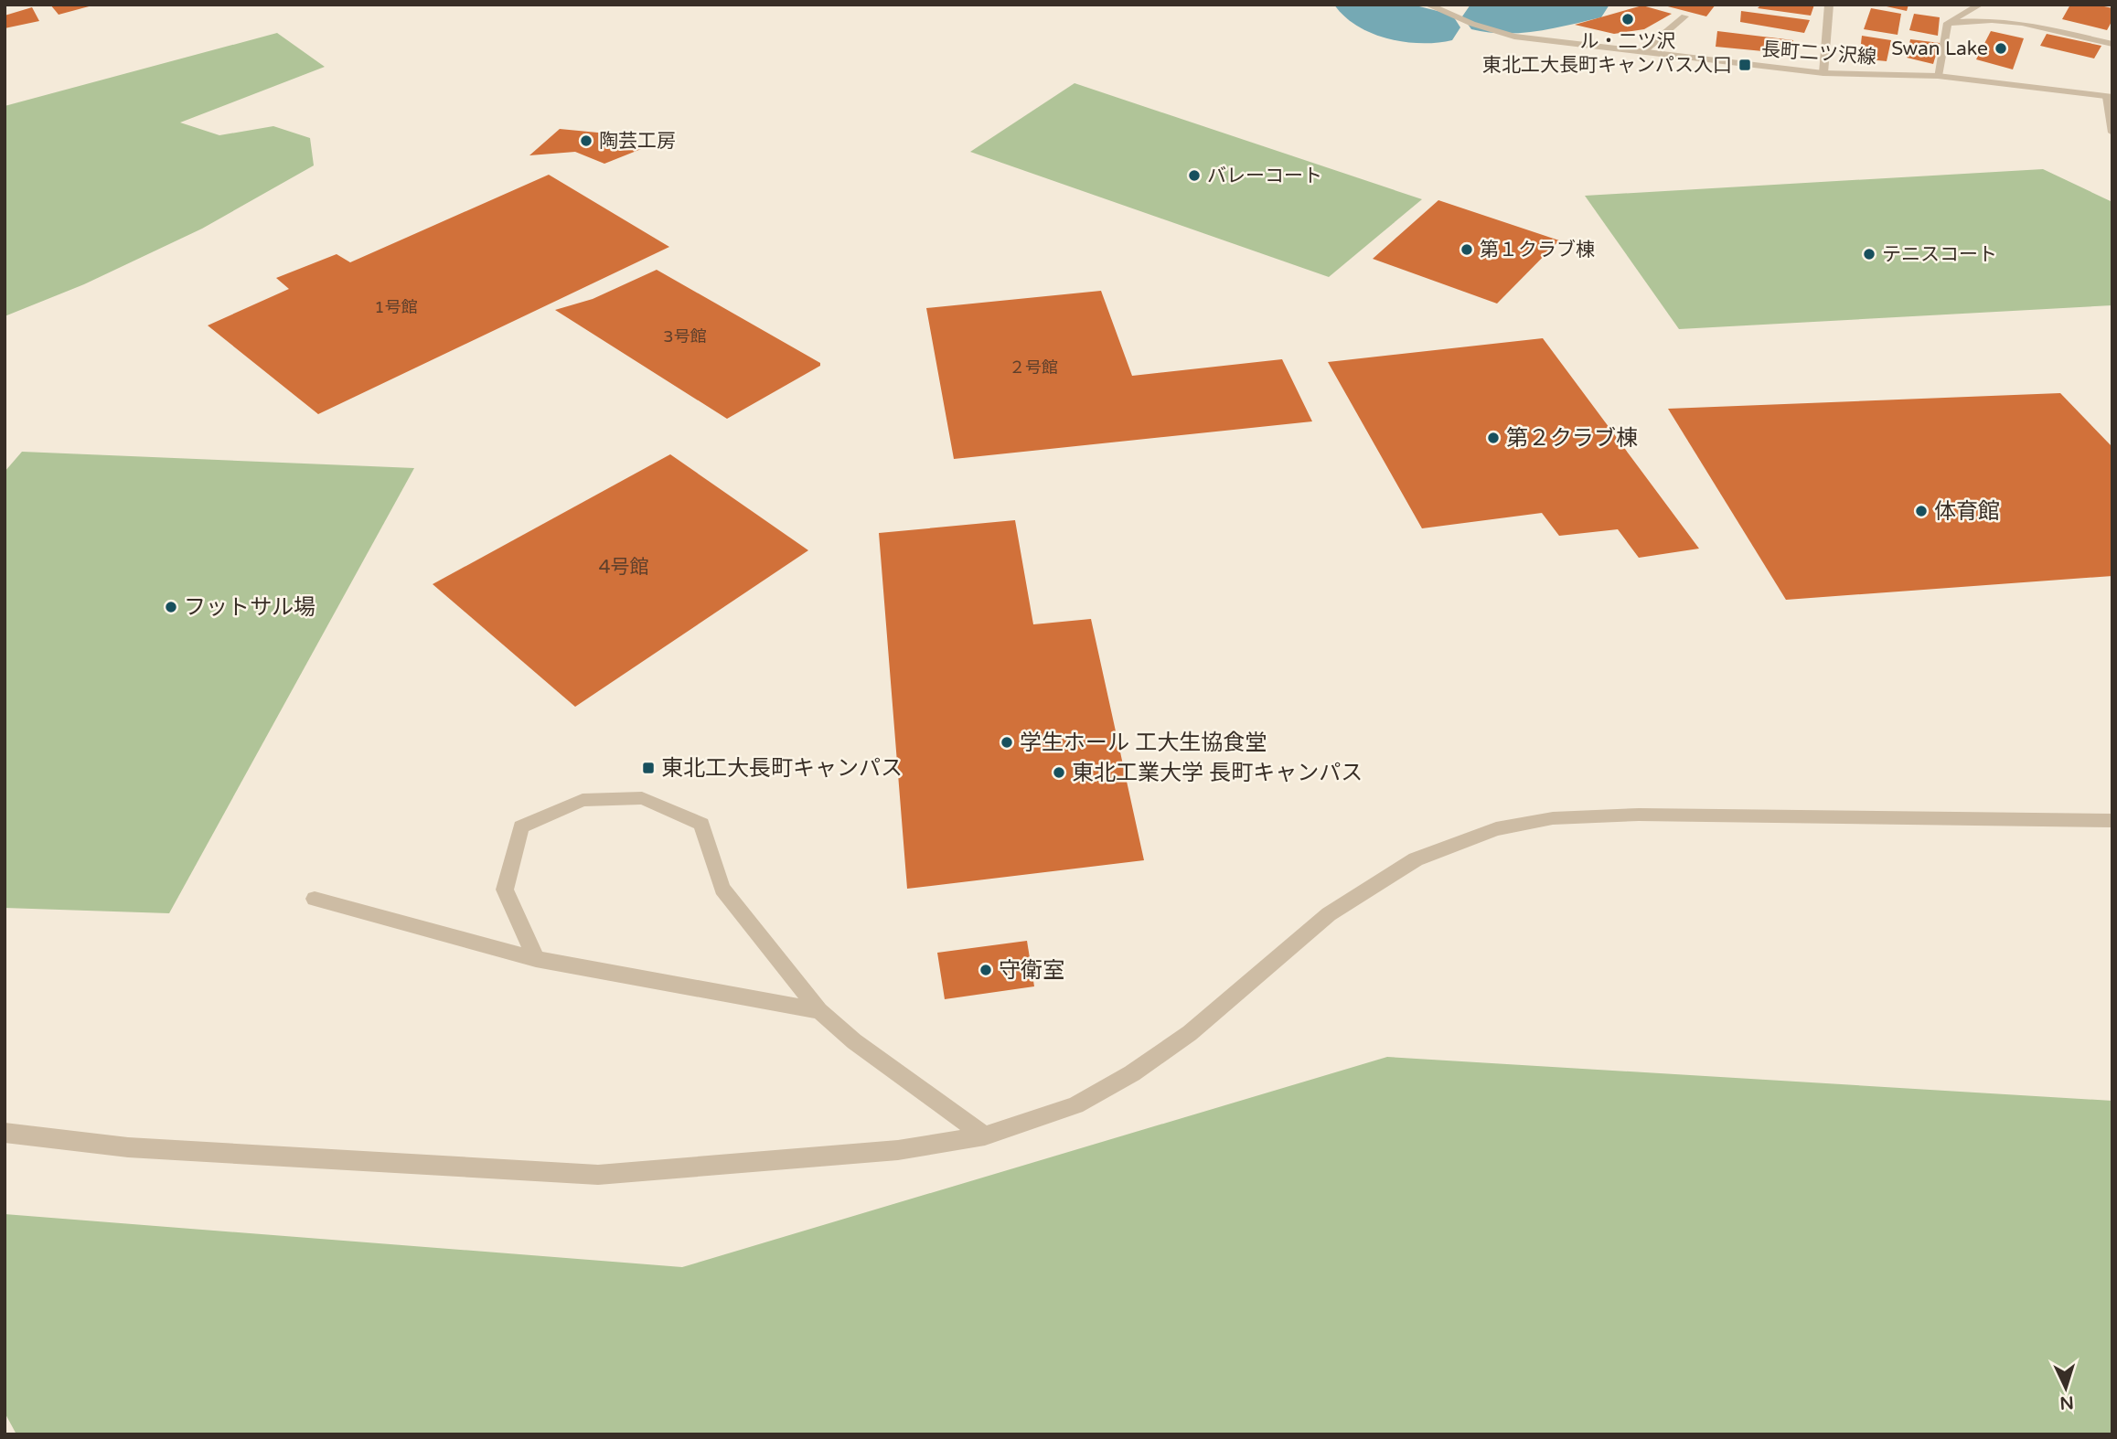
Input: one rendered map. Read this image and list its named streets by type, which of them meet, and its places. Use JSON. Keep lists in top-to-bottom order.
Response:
{
  "streets": {
    "street": ["長町二ツ沢線"]
  },
  "places": {
    "other": [
      "ル・二ツ沢",
      "Swan Lake",
      "陶芸工房",
      "バレーコート",
      "第１クラブ棟",
      "テニスコート",
      "第２クラブ棟",
      "体育館",
      "フットサル場",
      "学生ホール 工大生協食堂",
      "東北工業大学 長町キャンパス",
      "守衛室"
    ],
    "transit": ["東北工大長町キャンパス入口", "東北工大長町キャンパス"]
  },
  "house_numbers": [
    "1号館",
    "3号館",
    "２号館",
    "4号館"
  ],
  "north": "bottom"
}
